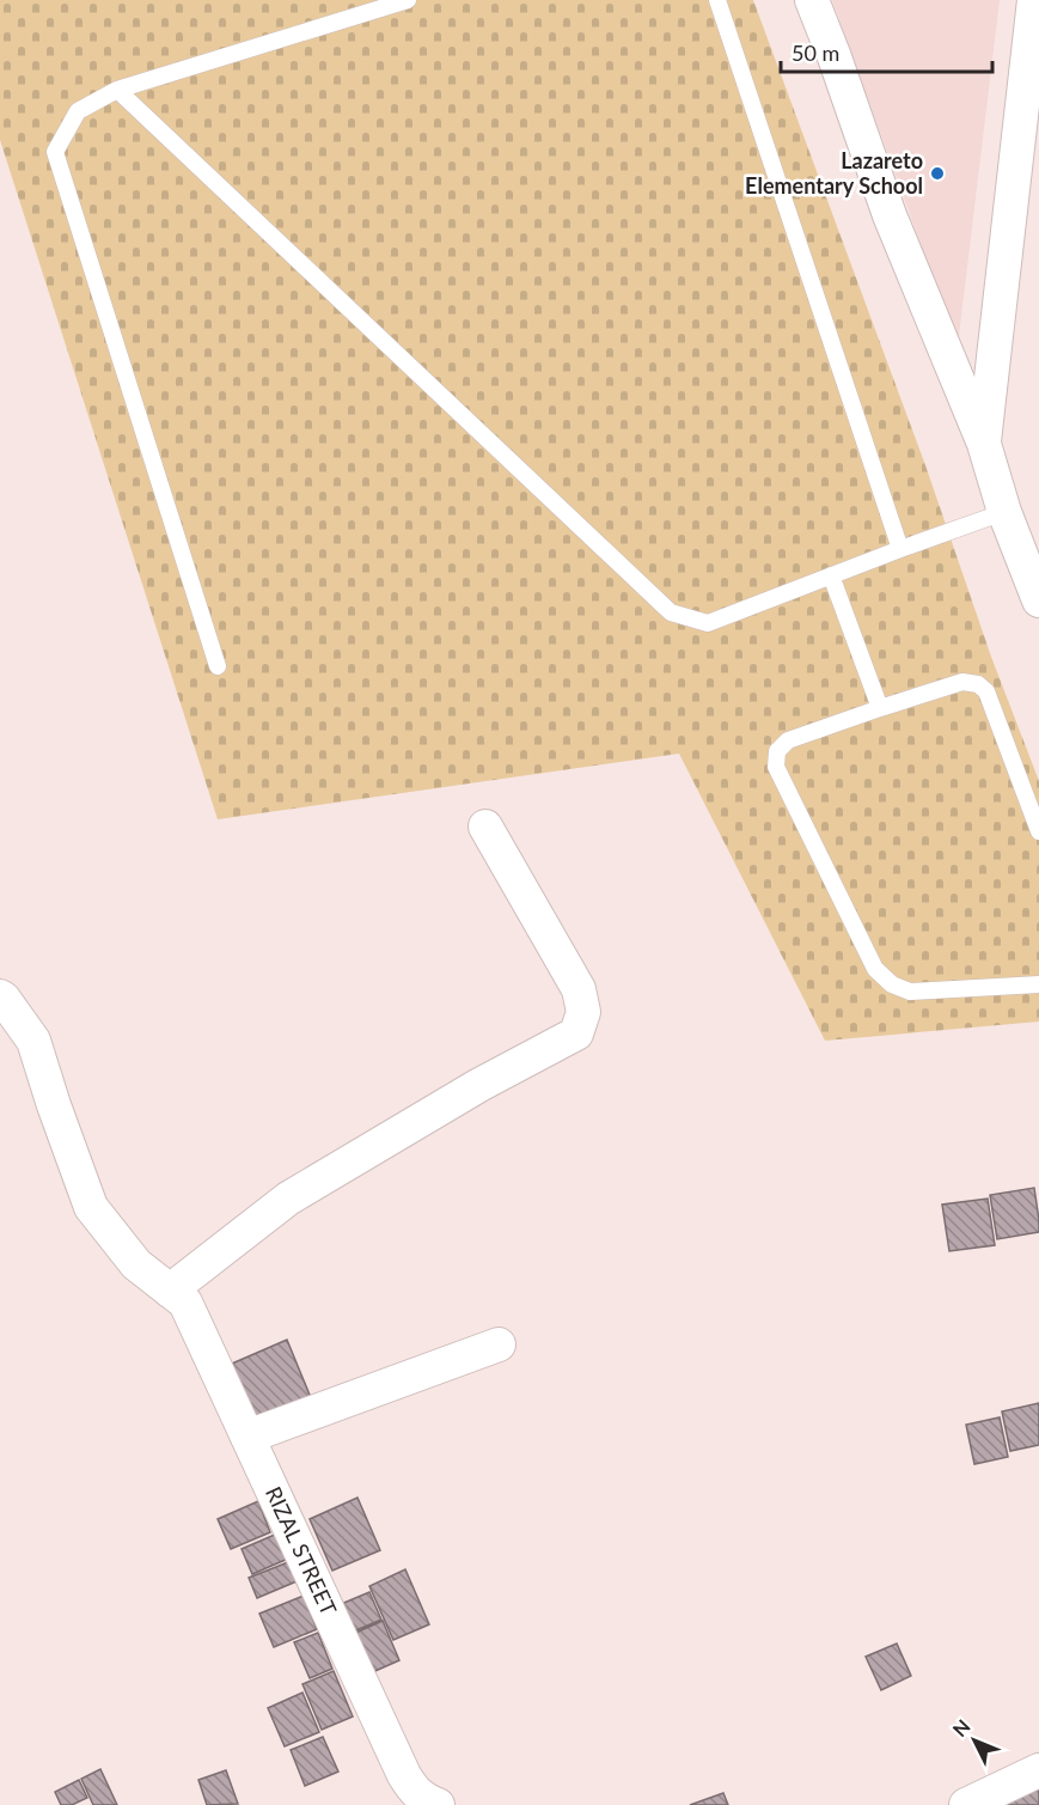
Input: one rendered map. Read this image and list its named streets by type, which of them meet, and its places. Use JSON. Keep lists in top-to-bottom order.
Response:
{
  "streets": {
    "street": ["RIZAL STREET"]
  },
  "places": ["Lazareto Elementary School"],
  "scale_bar": "50 m",
  "north": "top left"
}
